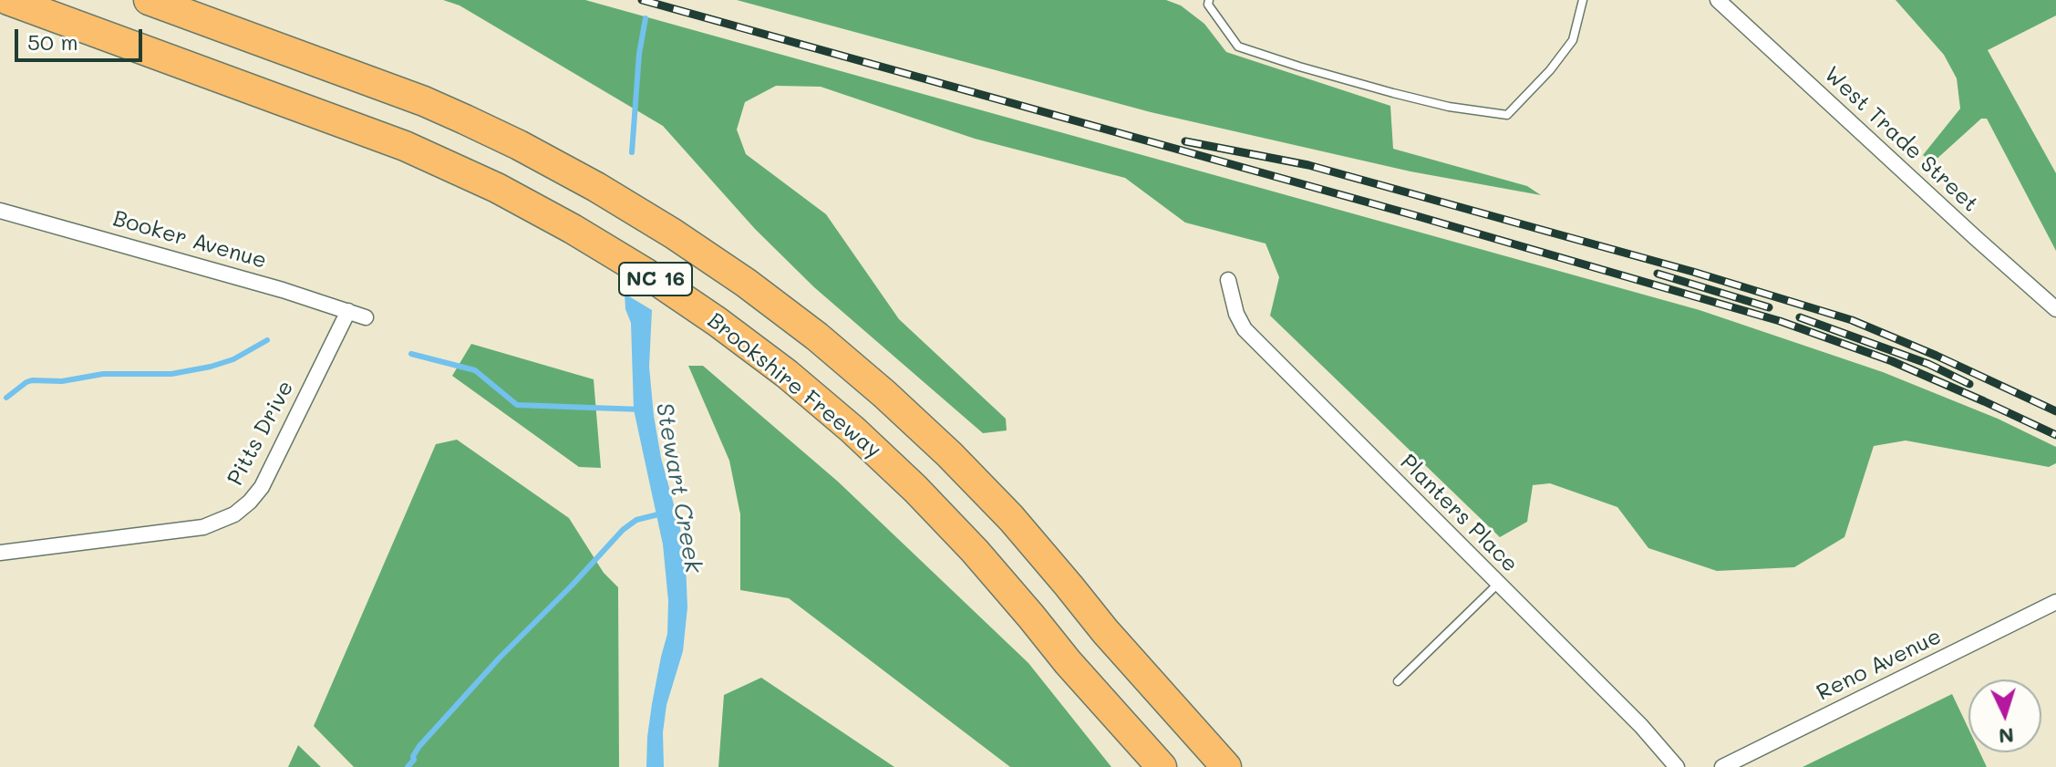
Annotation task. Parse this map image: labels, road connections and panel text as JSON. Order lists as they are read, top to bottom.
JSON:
{
  "streets": {
    "highway": ["NC 16", "Brookshire Freeway"],
    "street": [
      "West Trade Street",
      "Booker Avenue",
      "Pitts Drive",
      "Planters Place",
      "Reno Avenue"
    ]
  },
  "crossings": [
    ["Booker Avenue", "Pitts Drive"]
  ],
  "water": ["Stewart Creek"],
  "scale_bar": "50 m",
  "north": "bottom"
}
